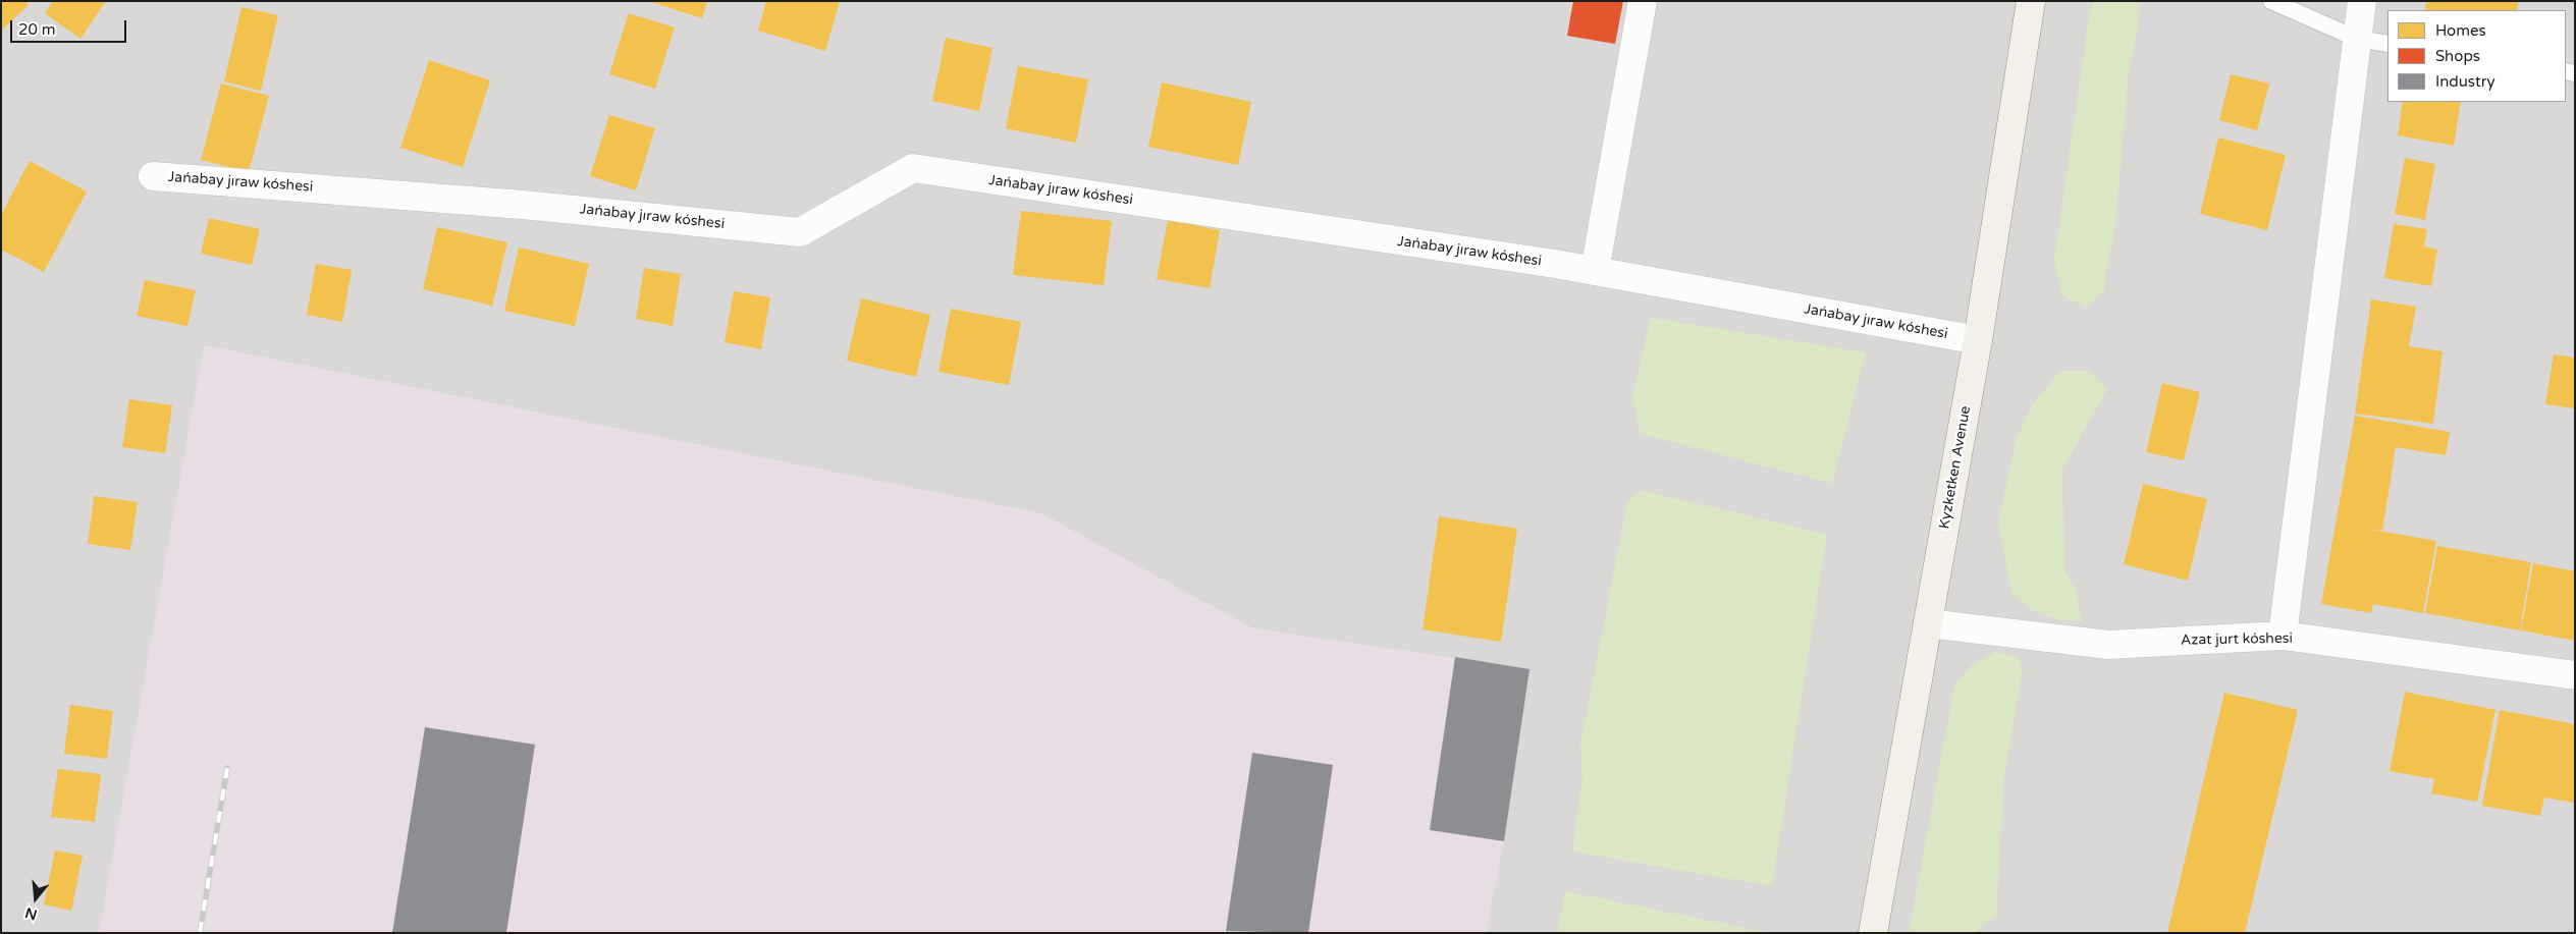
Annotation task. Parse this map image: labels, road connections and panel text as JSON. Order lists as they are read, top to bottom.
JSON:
{
  "streets": {
    "street": ["Jańabay jıraw kóshesi", "Kyzketken Avenue", "Azat jurt kóshesi"]
  },
  "crossings": [
    ["Jańabay jıraw kóshesi", "Kyzketken Avenue"],
    ["Kyzketken Avenue", "Azat jurt kóshesi"]
  ],
  "legend": ["Homes", "Shops", "Industry"],
  "scale_bar": "20 m",
  "north": "bottom"
}
